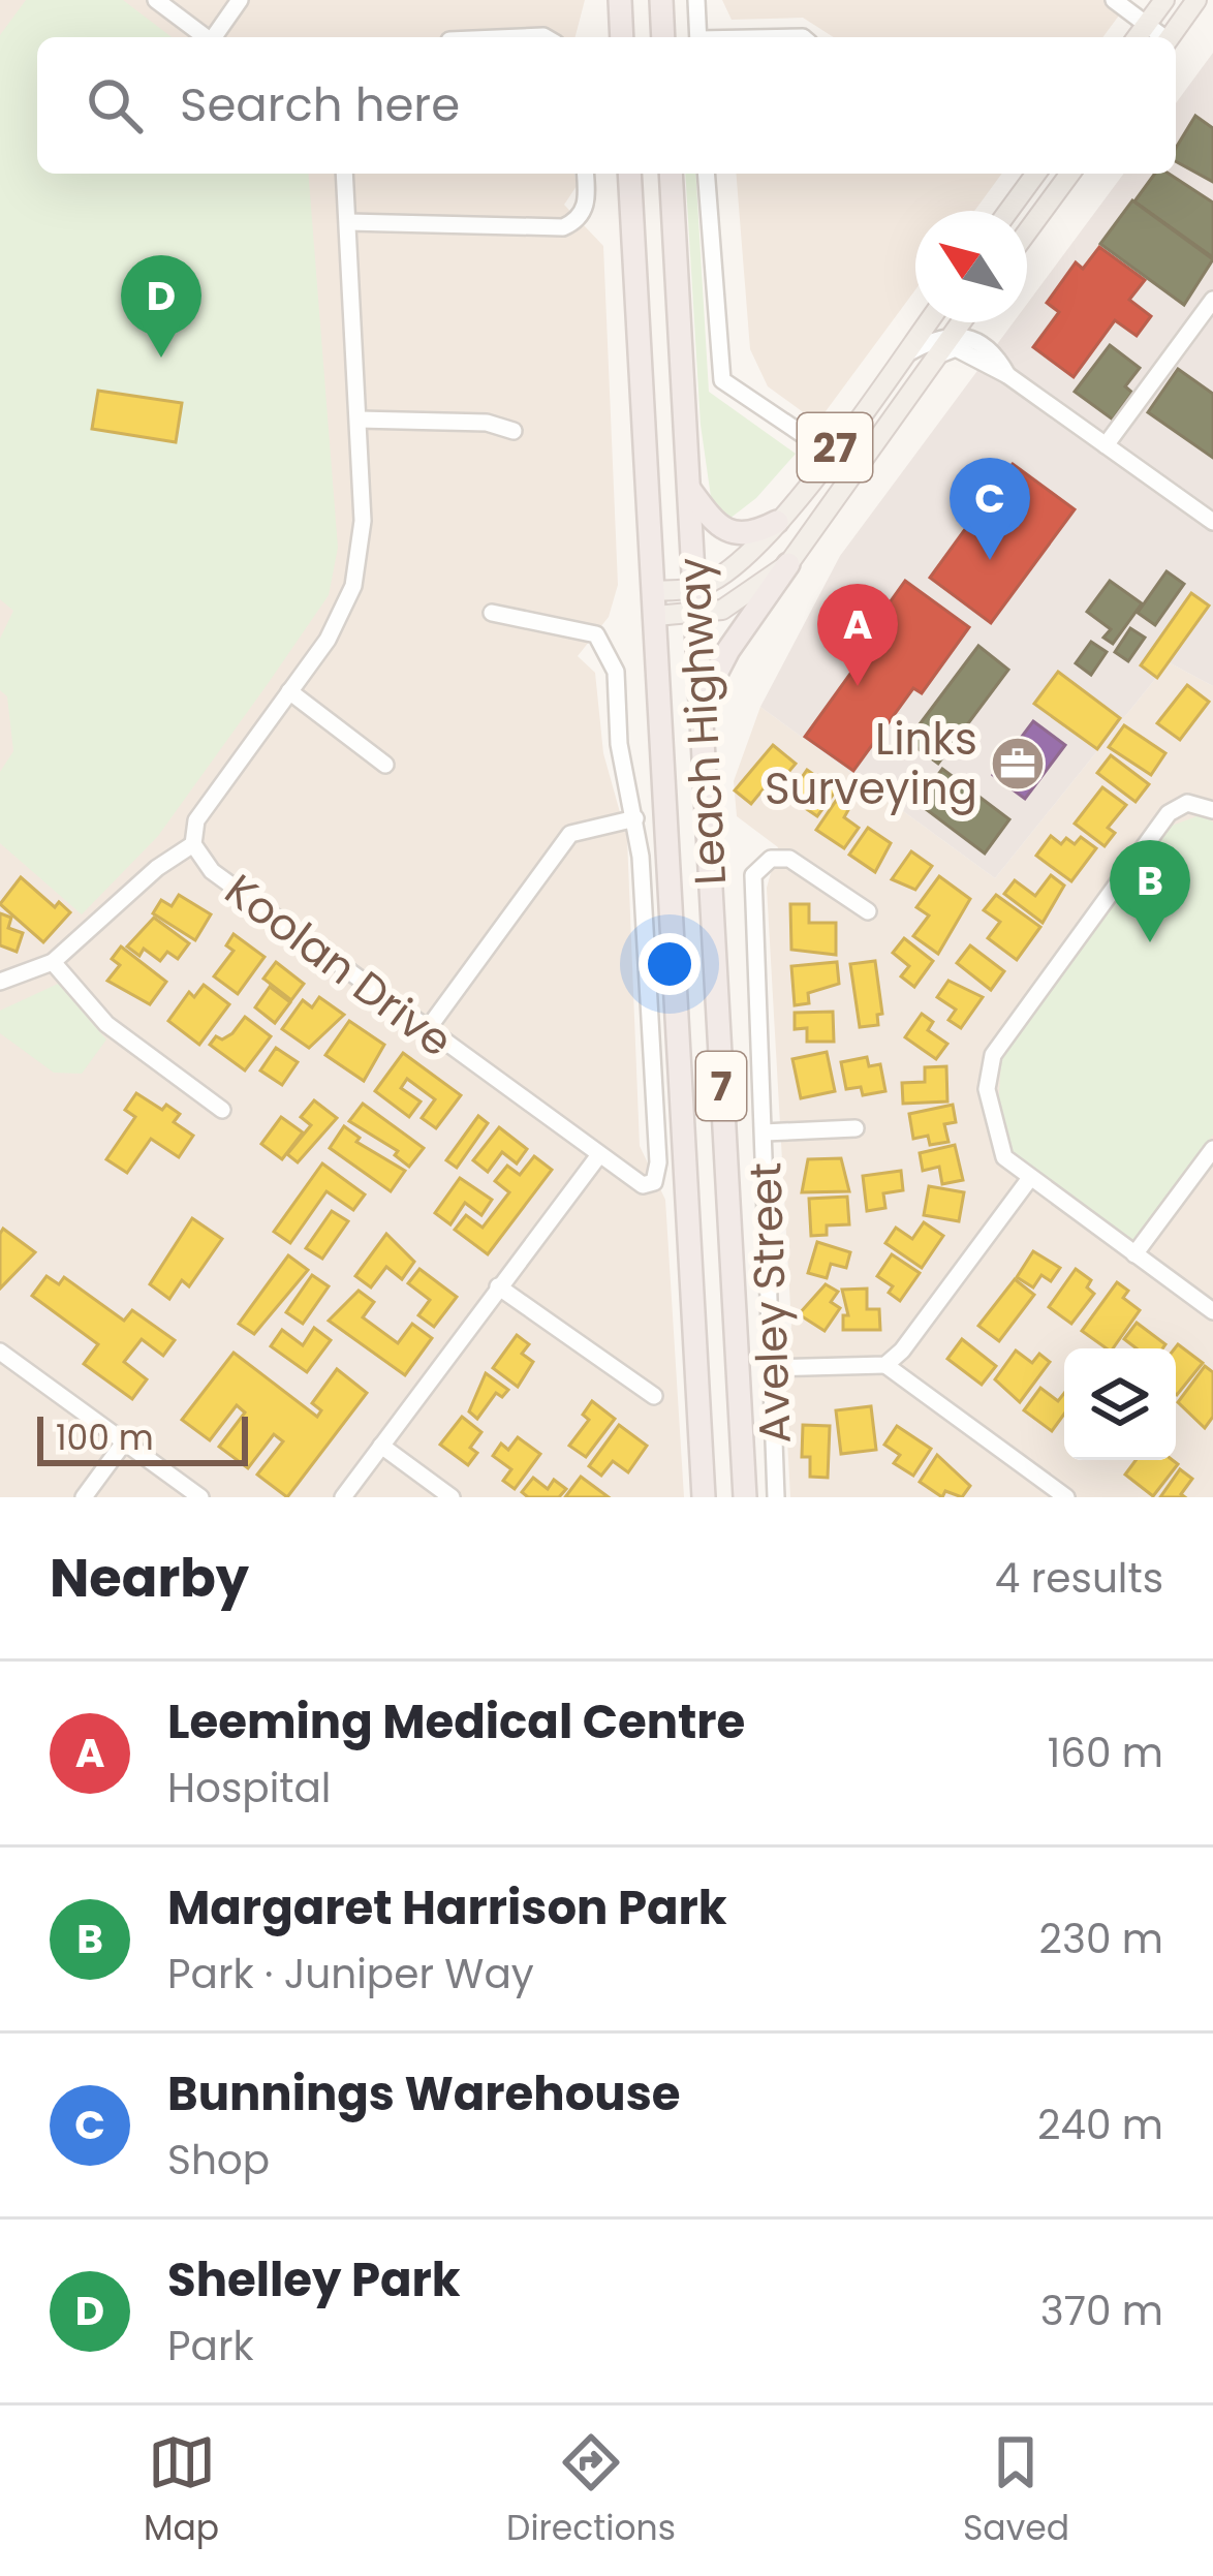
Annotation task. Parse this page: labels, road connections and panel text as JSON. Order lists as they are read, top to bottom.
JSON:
{
  "streets": {
    "highway": ["27", "Leach Highway", "7"],
    "street": ["Koolan Drive", "Aveley Street"]
  },
  "crossings": [
    ["27", "Leach Highway"]
  ],
  "places": {
    "office": ["Links Surveying"]
  },
  "scale_bar": "100 m",
  "north": "top left",
  "page": {
    "search": "Search here",
    "pins": [
      "D",
      "C",
      "A",
      "B"
    ],
    "scale": "100 m",
    "heading": ["Nearby", "4 results"],
    "list": [
      {
        "mark": "A",
        "name": "Leeming Medical Centre",
        "note": "Hospital",
        "value": "160 m"
      },
      {
        "mark": "B",
        "name": "Margaret Harrison Park",
        "note": "Park · Juniper Way",
        "value": "230 m"
      },
      {
        "mark": "C",
        "name": "Bunnings Warehouse",
        "note": "Shop",
        "value": "240 m"
      },
      {
        "mark": "D",
        "name": "Shelley Park",
        "note": "Park",
        "value": "370 m"
      }
    ],
    "nav": ["Map", "Directions", "Saved"]
  }
}
